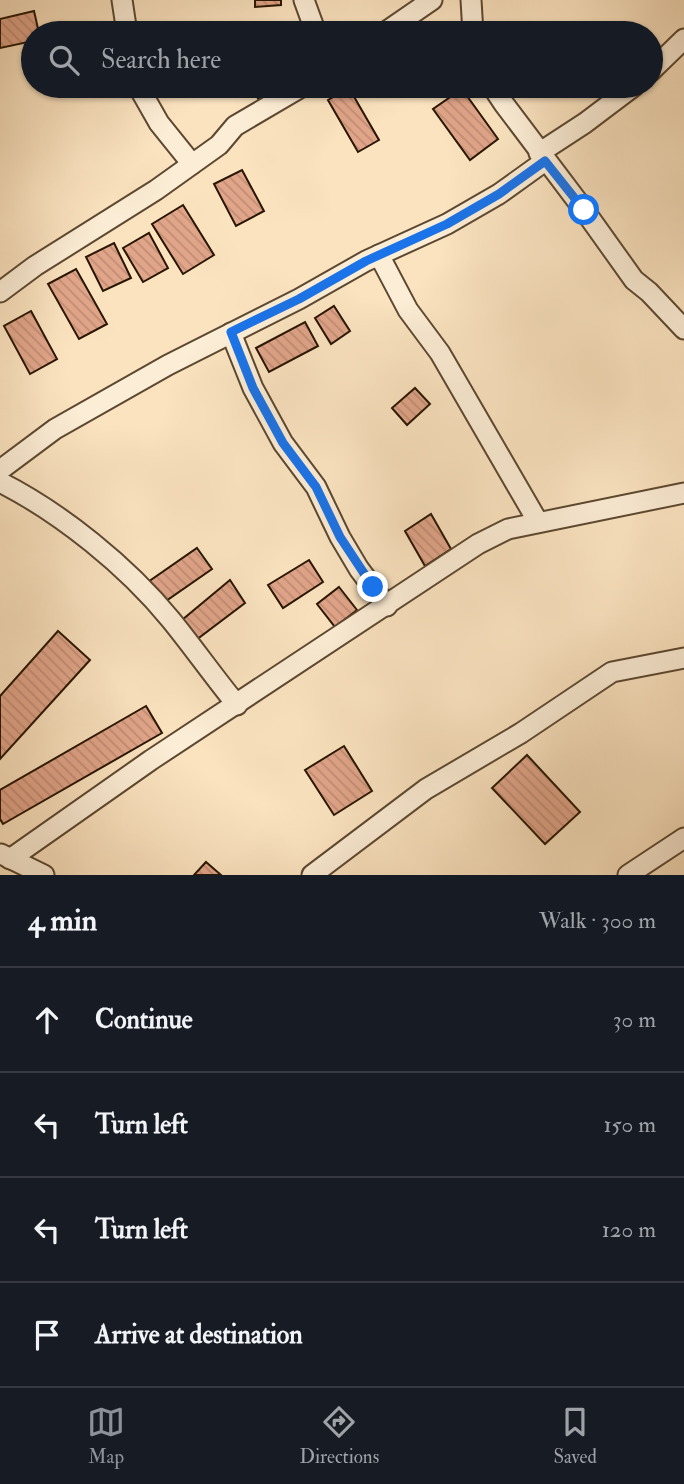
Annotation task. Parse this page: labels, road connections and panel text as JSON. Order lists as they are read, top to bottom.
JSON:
{
  "page": {
    "search": "Search here",
    "heading": ["4 min", "Walk · 300 m"],
    "list": [
      ["Continue", "30 m"],
      ["Turn left", "150 m"],
      ["Turn left", "120 m"],
      "Arrive at destination"
    ],
    "nav": ["Map", "Directions", "Saved"]
  }
}
